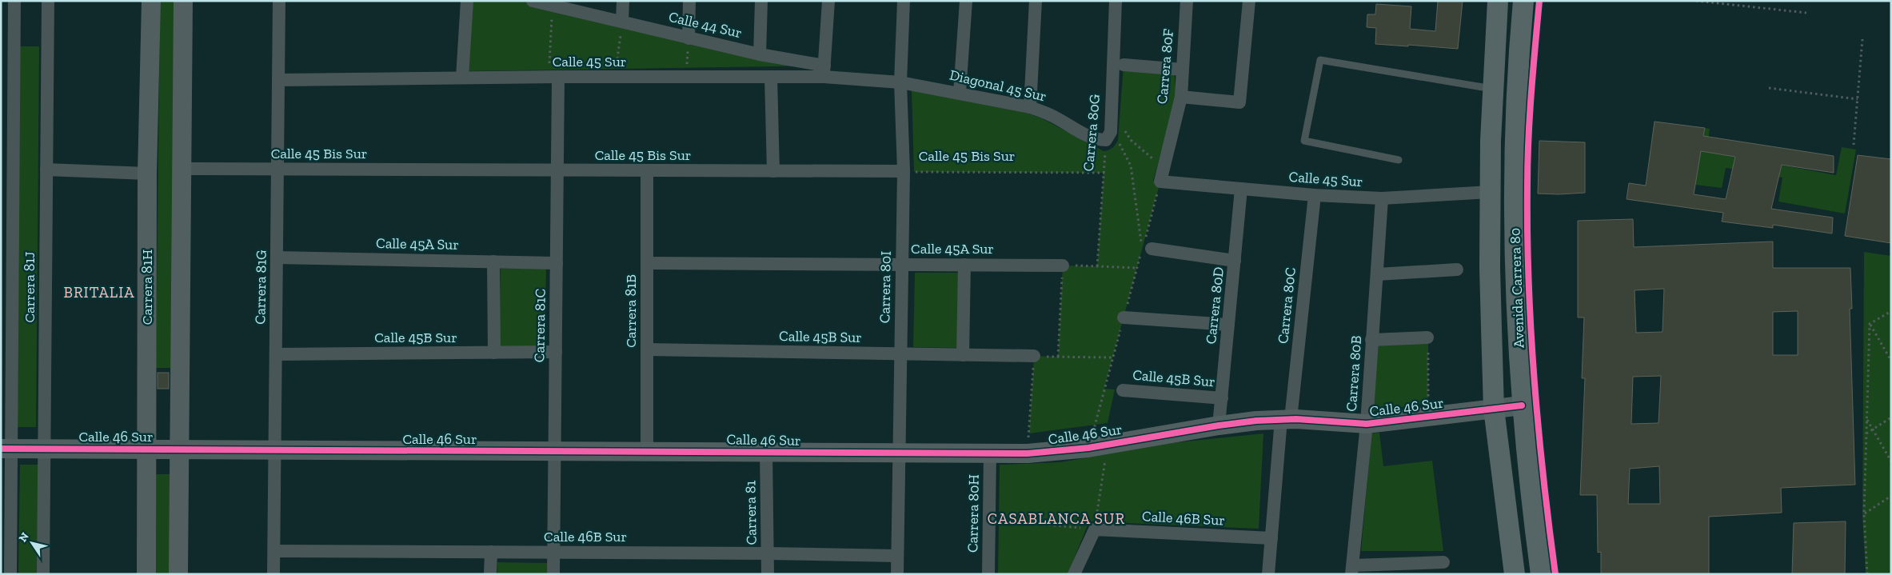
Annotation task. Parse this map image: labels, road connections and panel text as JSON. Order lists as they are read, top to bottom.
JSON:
{
  "streets": {
    "main road": ["Avenida Carrera 80"],
    "street": [
      "Calle 44 Sur",
      "Calle 45 Sur",
      "Carrera 80F",
      "Diagonal 45 Sur",
      "Carrera 80G",
      "Calle 45 Bis Sur",
      "Calle 45A Sur",
      "Carrera 81J",
      "Carrera 81H",
      "Carrera 81G",
      "Carrera 80I",
      "Carrera 80D",
      "Carrera 80C",
      "Carrera 81B",
      "Carrera 81C",
      "Calle 45B Sur",
      "Carrera 80B",
      "Calle 46 Sur",
      "Carrera 81",
      "Carrera 80H",
      "Calle 46B Sur"
    ]
  },
  "crossings": [
    ["Calle 44 Sur", "Calle 45 Sur"],
    ["Calle 45 Sur", "Carrera 80F"],
    ["Calle 45 Sur", "Diagonal 45 Sur"],
    ["Calle 45 Sur", "Carrera 81G"],
    ["Calle 45 Sur", "Carrera 80I"],
    ["Calle 45 Sur", "Avenida Carrera 80"],
    ["Calle 45 Sur", "Carrera 80D"],
    ["Calle 45 Sur", "Carrera 80C"],
    ["Calle 45 Sur", "Carrera 81C"],
    ["Calle 45 Sur", "Carrera 80B"],
    ["Diagonal 45 Sur", "Carrera 80G"],
    ["Diagonal 45 Sur", "Carrera 80I"],
    ["Carrera 80G", "Calle 45 Bis Sur"],
    ["Calle 45 Bis Sur", "Carrera 81G"],
    ["Calle 45 Bis Sur", "Carrera 80I"],
    ["Calle 45 Bis Sur", "Carrera 81B"],
    ["Calle 45 Bis Sur", "Carrera 81C"],
    ["Calle 45A Sur", "Carrera 81G"],
    ["Calle 45A Sur", "Carrera 80I"],
    ["Calle 45A Sur", "Carrera 81B"],
    ["Calle 45A Sur", "Carrera 81C"],
    ["Carrera 81J", "Calle 46 Sur"],
    ["Carrera 81H", "Calle 46 Sur"],
    ["Carrera 81G", "Calle 45B Sur"],
    ["Carrera 81G", "Calle 46 Sur"],
    ["Carrera 81G", "Calle 46B Sur"],
    ["Carrera 80I", "Calle 45B Sur"],
    ["Carrera 80I", "Calle 46 Sur"],
    ["Carrera 80I", "Calle 46B Sur"],
    ["Avenida Carrera 80", "Calle 46 Sur"],
    ["Carrera 80D", "Calle 45B Sur"],
    ["Carrera 80D", "Calle 46 Sur"],
    ["Carrera 80C", "Calle 46 Sur"],
    ["Carrera 80C", "Calle 46B Sur"],
    ["Carrera 81B", "Calle 45B Sur"],
    ["Carrera 81B", "Calle 46 Sur"],
    ["Carrera 81C", "Calle 45B Sur"],
    ["Carrera 81C", "Calle 46 Sur"],
    ["Carrera 81C", "Calle 46B Sur"],
    ["Carrera 80B", "Calle 46 Sur"],
    ["Calle 46 Sur", "Carrera 81"],
    ["Calle 46 Sur", "Carrera 80H"],
    ["Carrera 81", "Calle 46B Sur"]
  ],
  "districts": ["BRITALIA", "CASABLANCA SUR"],
  "north": "top left"
}
